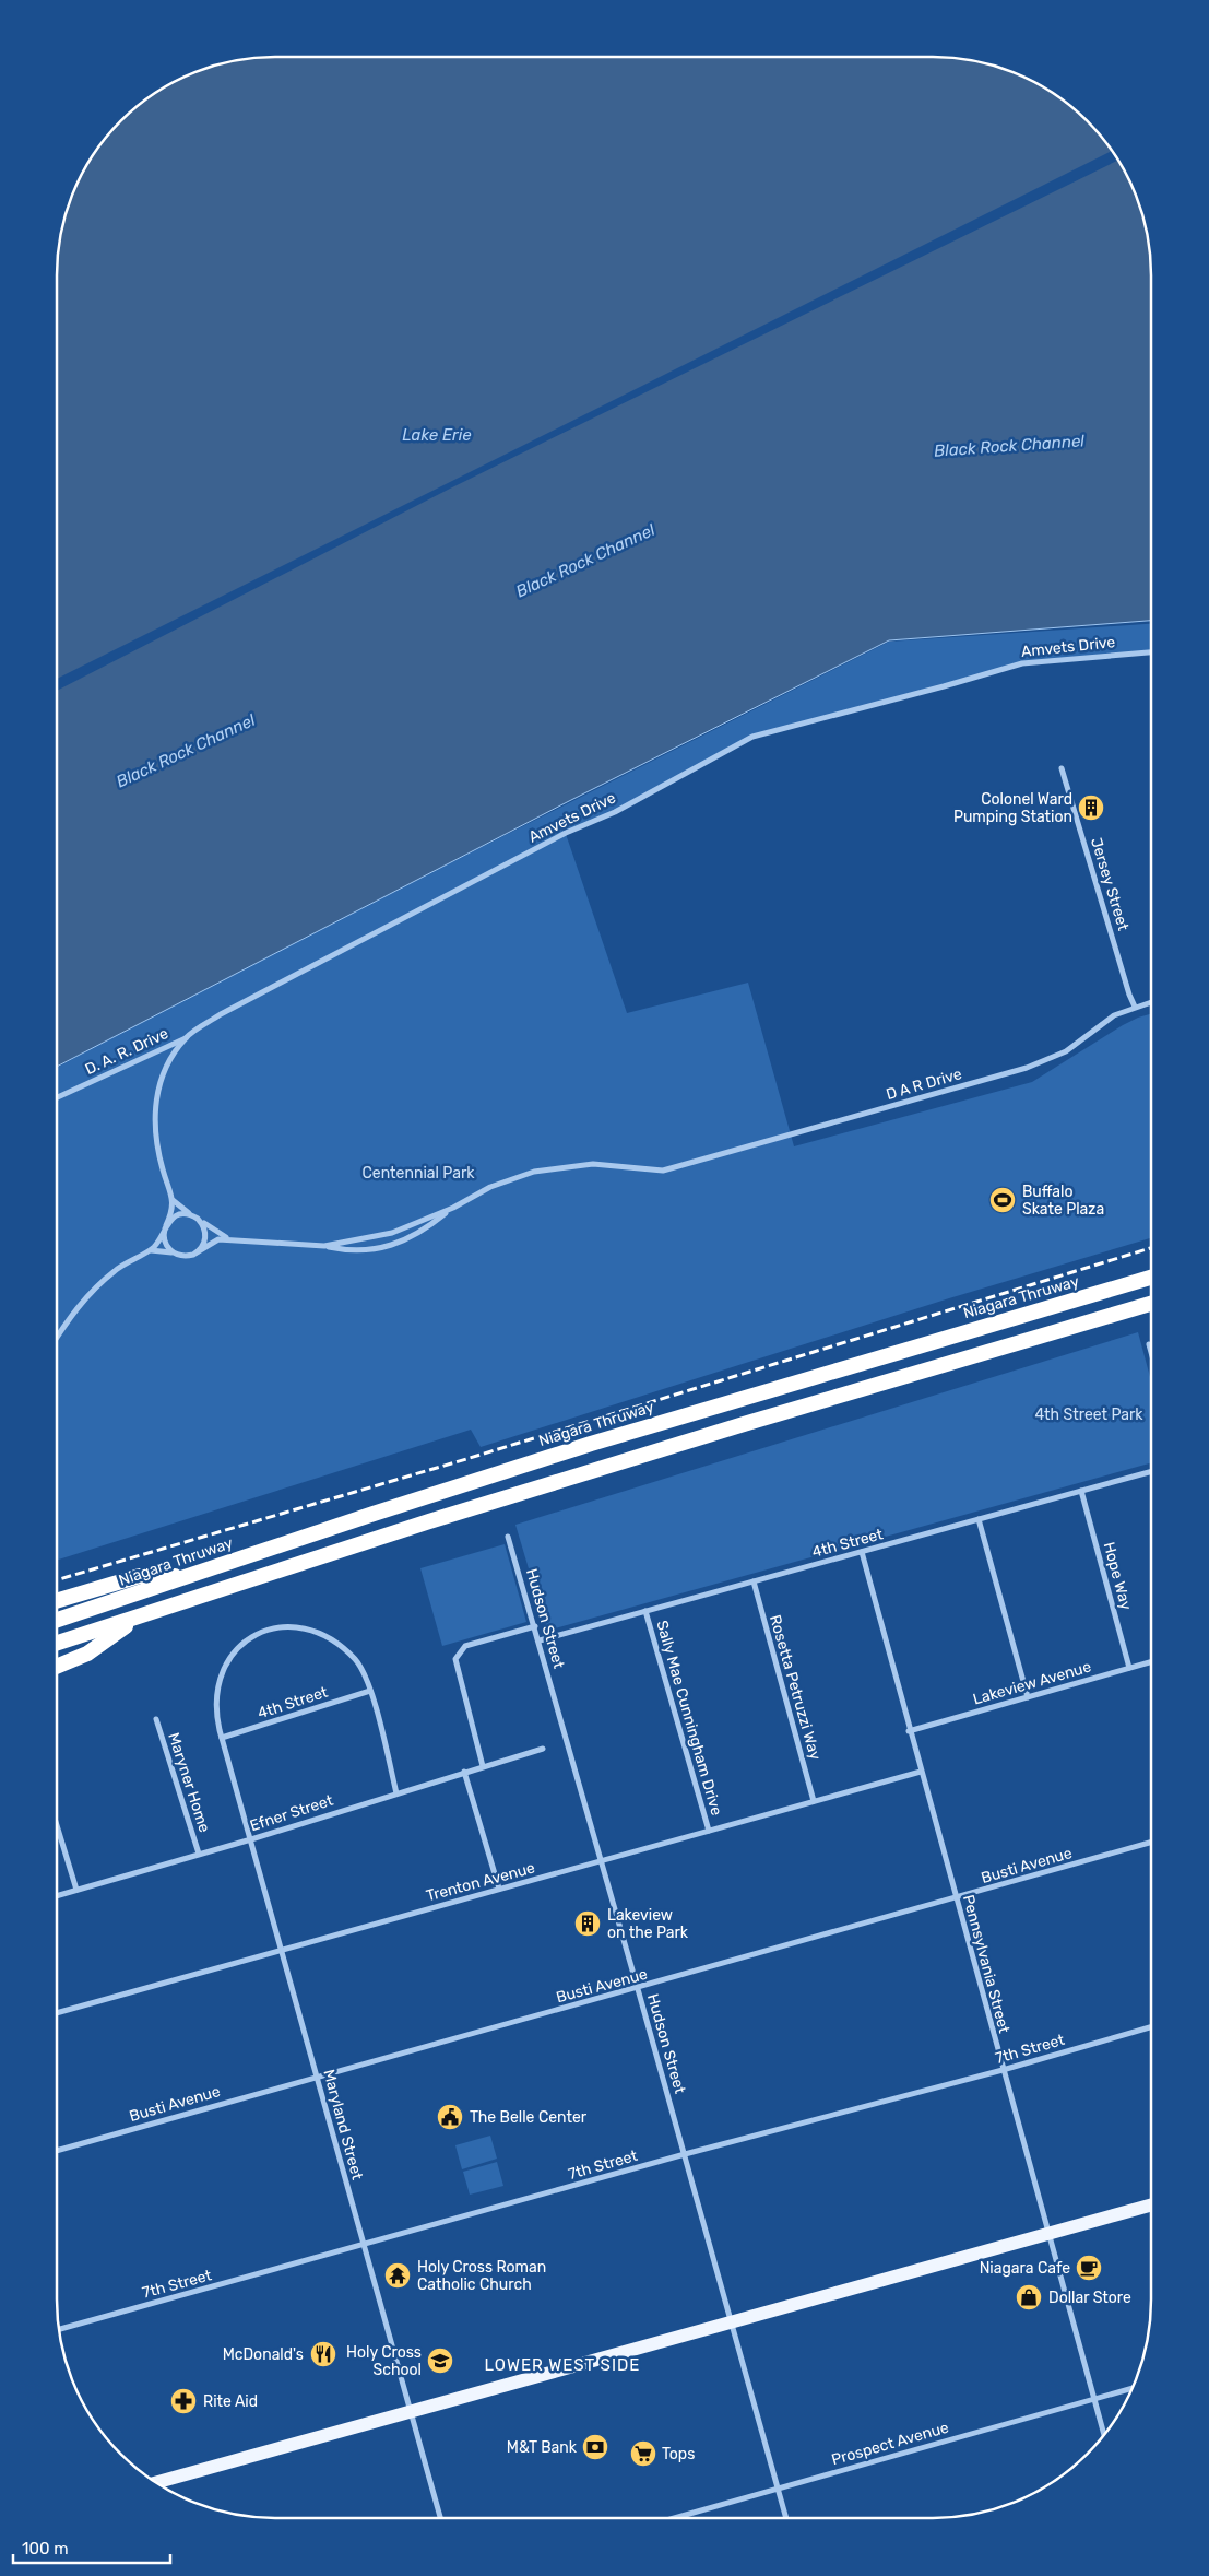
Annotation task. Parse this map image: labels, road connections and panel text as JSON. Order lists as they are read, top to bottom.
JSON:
{
  "streets": {
    "highway": ["Niagara Thruway"],
    "street": [
      "Amvets Drive",
      "Jersey Street",
      "D. A. R. Drive",
      "D A R Drive",
      "4th Street",
      "Hope Way",
      "Hudson Street",
      "Lakeview Avenue",
      "Rosetta Petruzzi Way",
      "Sally Mae Cunningham Drive",
      "Maryner Home",
      "Efner Street",
      "Busti Avenue",
      "Trenton Avenue",
      "Pennsylvania Street",
      "7th Street",
      "Maryland Street",
      "Prospect Avenue"
    ]
  },
  "crossings": [
    ["Amvets Drive", "D. A. R. Drive"],
    ["Jersey Street", "D A R Drive"],
    ["4th Street", "Hope Way"],
    ["4th Street", "Hudson Street"],
    ["4th Street", "Rosetta Petruzzi Way"],
    ["4th Street", "Sally Mae Cunningham Drive"],
    ["4th Street", "Pennsylvania Street"],
    ["4th Street", "Maryland Street"],
    ["Hope Way", "Lakeview Avenue"],
    ["Hudson Street", "Busti Avenue"],
    ["Hudson Street", "Trenton Avenue"],
    ["Hudson Street", "7th Street"],
    ["Hudson Street", "Prospect Avenue"],
    ["Lakeview Avenue", "Pennsylvania Street"],
    ["Rosetta Petruzzi Way", "Trenton Avenue"],
    ["Sally Mae Cunningham Drive", "Trenton Avenue"],
    ["Maryner Home", "Efner Street"],
    ["Efner Street", "Maryland Street"],
    ["Busti Avenue", "Pennsylvania Street"],
    ["Busti Avenue", "Maryland Street"],
    ["Trenton Avenue", "Pennsylvania Street"],
    ["Trenton Avenue", "Maryland Street"],
    ["Pennsylvania Street", "7th Street"],
    ["Pennsylvania Street", "Prospect Avenue"],
    ["7th Street", "Maryland Street"]
  ],
  "districts": ["LOWER WEST SIDE"],
  "water": ["Lake Erie", "Black Rock Channel"],
  "parks": ["Centennial Park", "4th Street Park"],
  "places": {
    "building": ["Colonel Ward Pumping Station", "Lakeview on the Park"],
    "sports": ["Buffalo Skate Plaza"],
    "public building": ["The Belle Center"],
    "cafe": ["Niagara Cafe"],
    "temple": ["Holy Cross Roman Catholic Church"],
    "shop": ["Dollar Store"],
    "restaurant": ["McDonald's"],
    "school or university": ["Holy Cross School"],
    "pharmacy": ["Rite Aid"],
    "bank": ["M&T Bank"],
    "supermarket": ["Tops"]
  },
  "scale_bar": "100 m"
}
